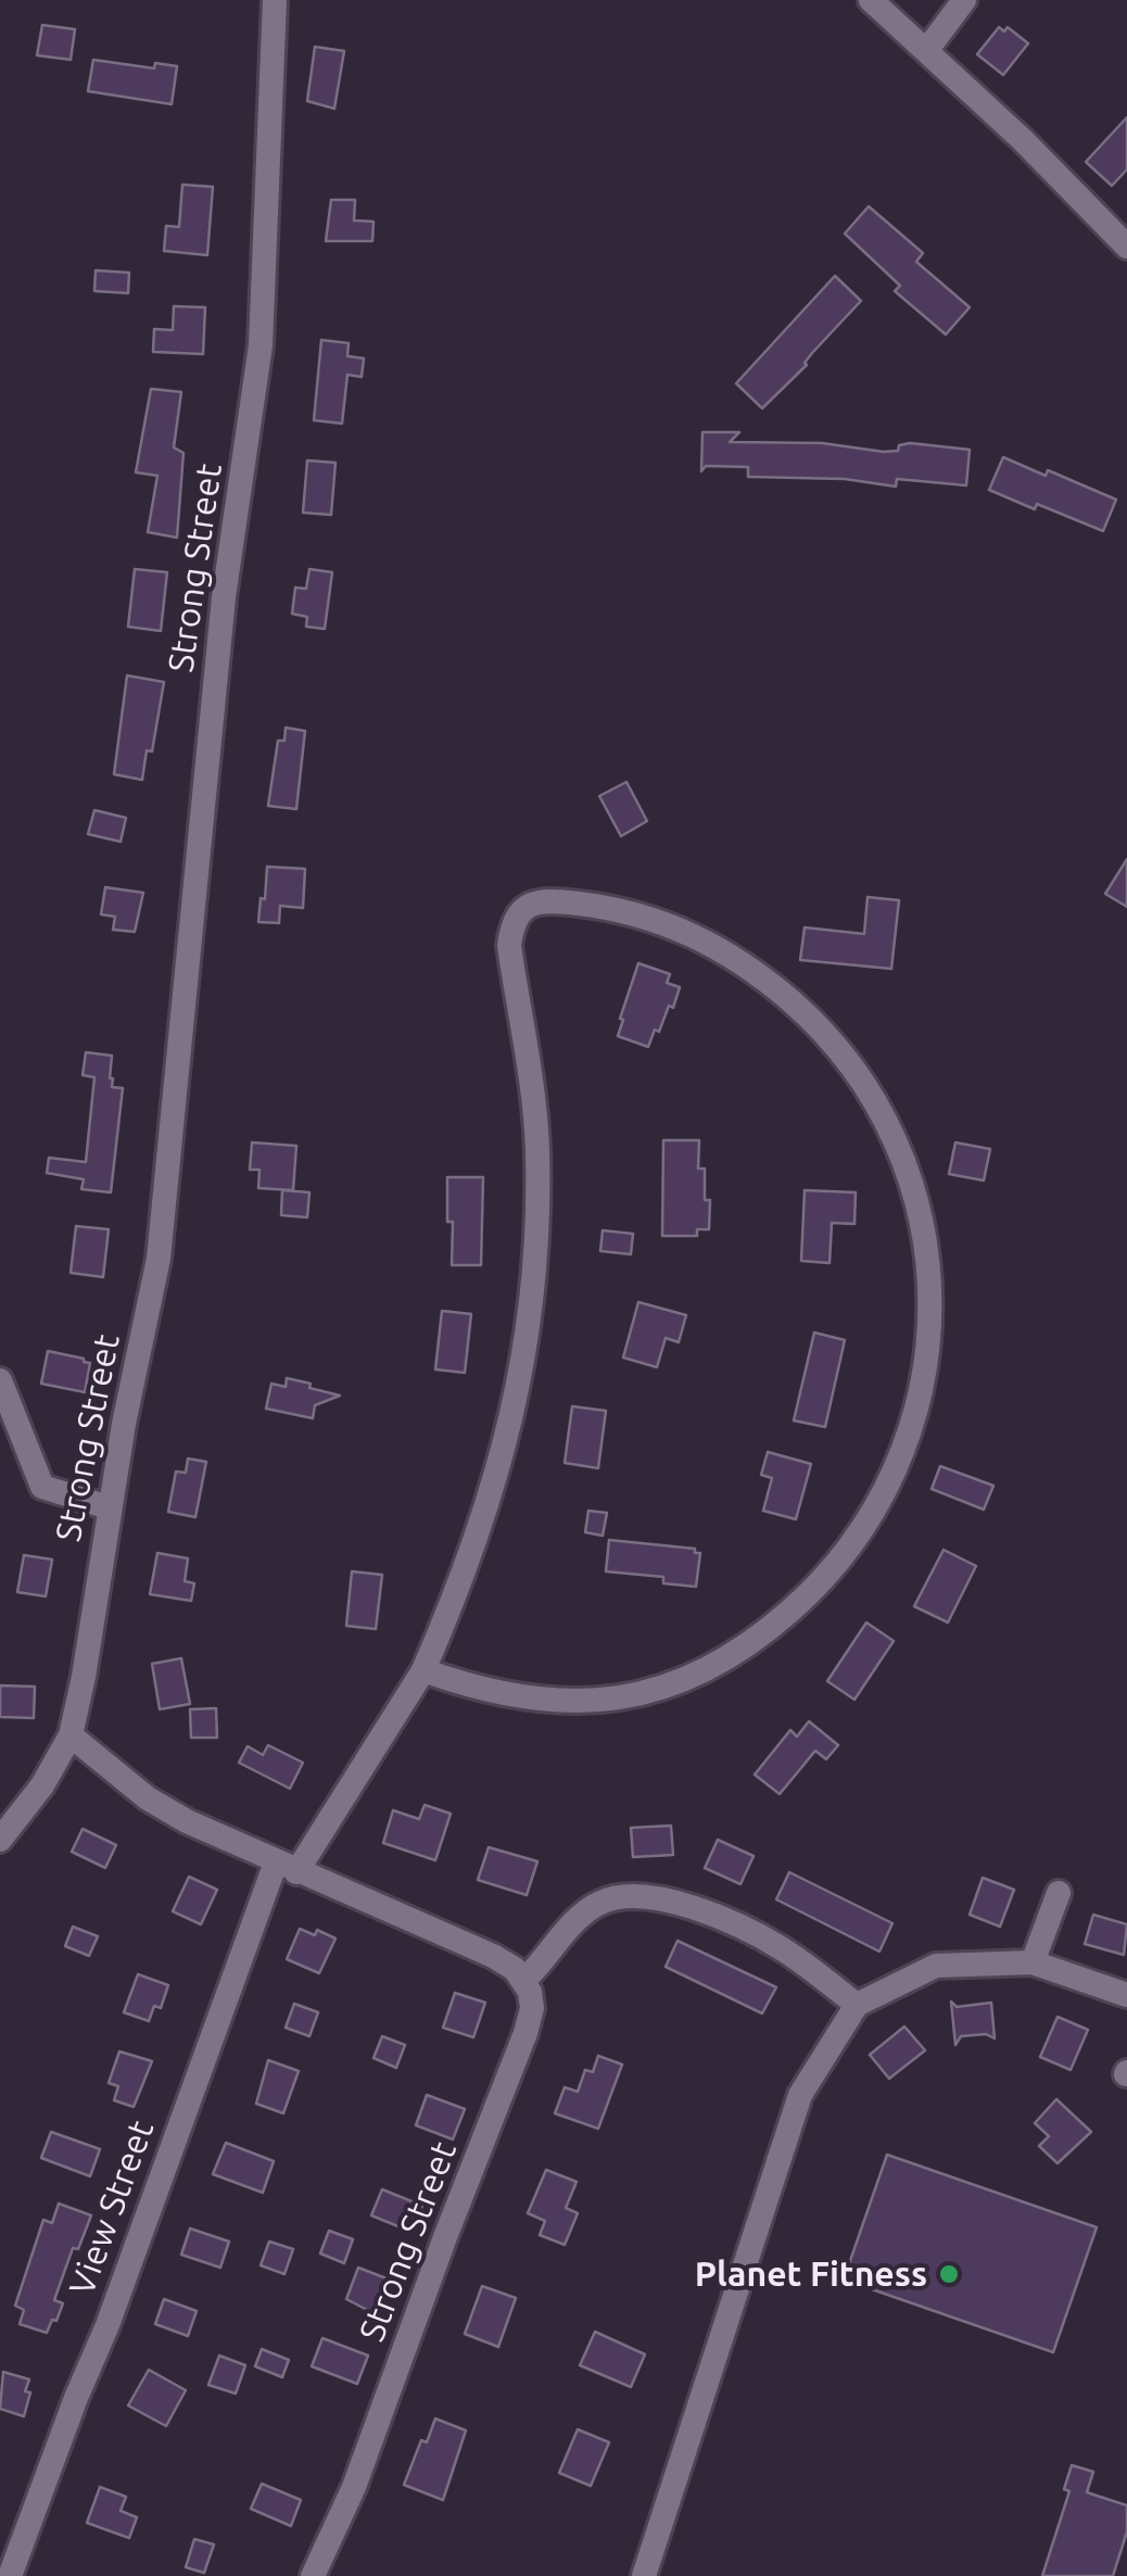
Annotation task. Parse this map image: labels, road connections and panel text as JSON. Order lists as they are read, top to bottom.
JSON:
{
  "streets": {
    "street": ["Strong Street", "View Street"]
  },
  "places": ["Planet Fitness"]
}
